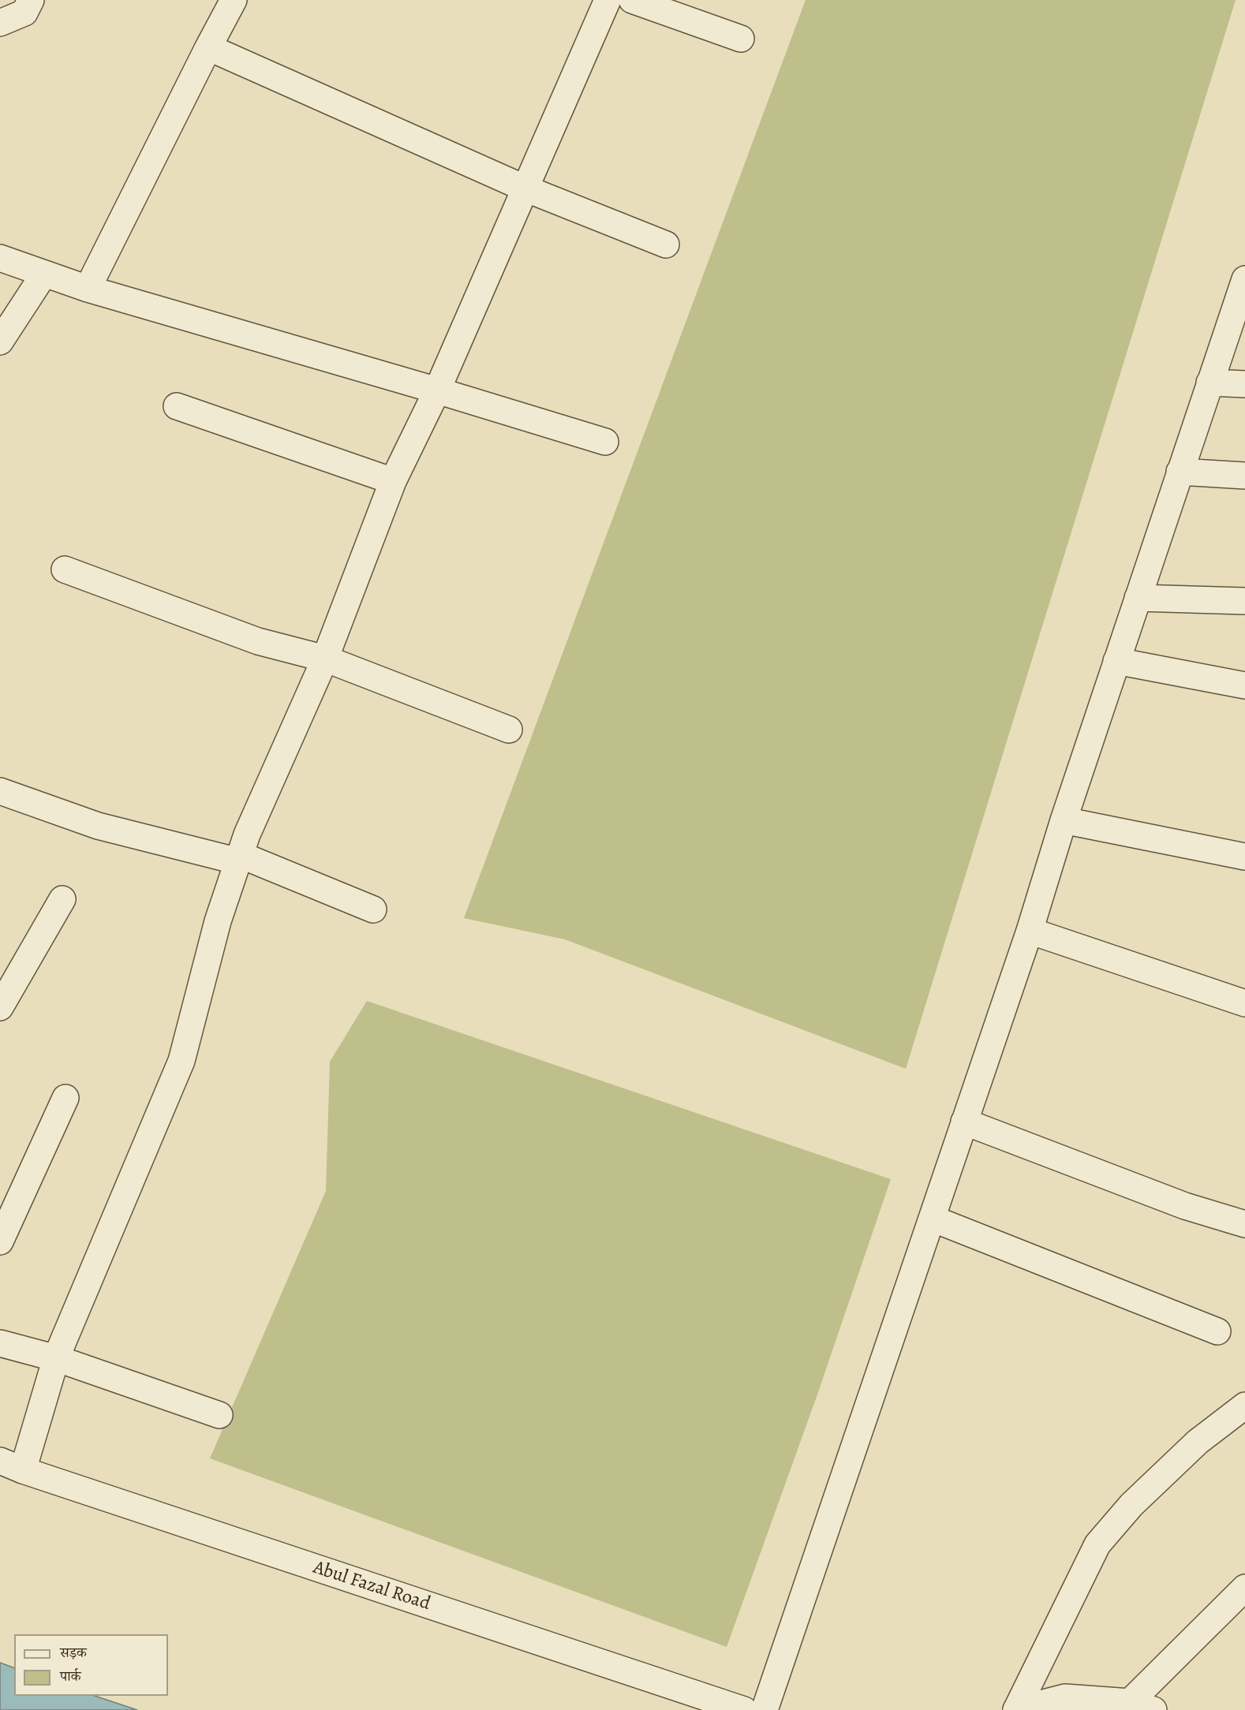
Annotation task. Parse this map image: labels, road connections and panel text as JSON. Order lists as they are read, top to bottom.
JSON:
{
  "streets": {
    "street": ["Abul Fazal Road"]
  },
  "legend": ["सड़क", "पार्क"]
}
